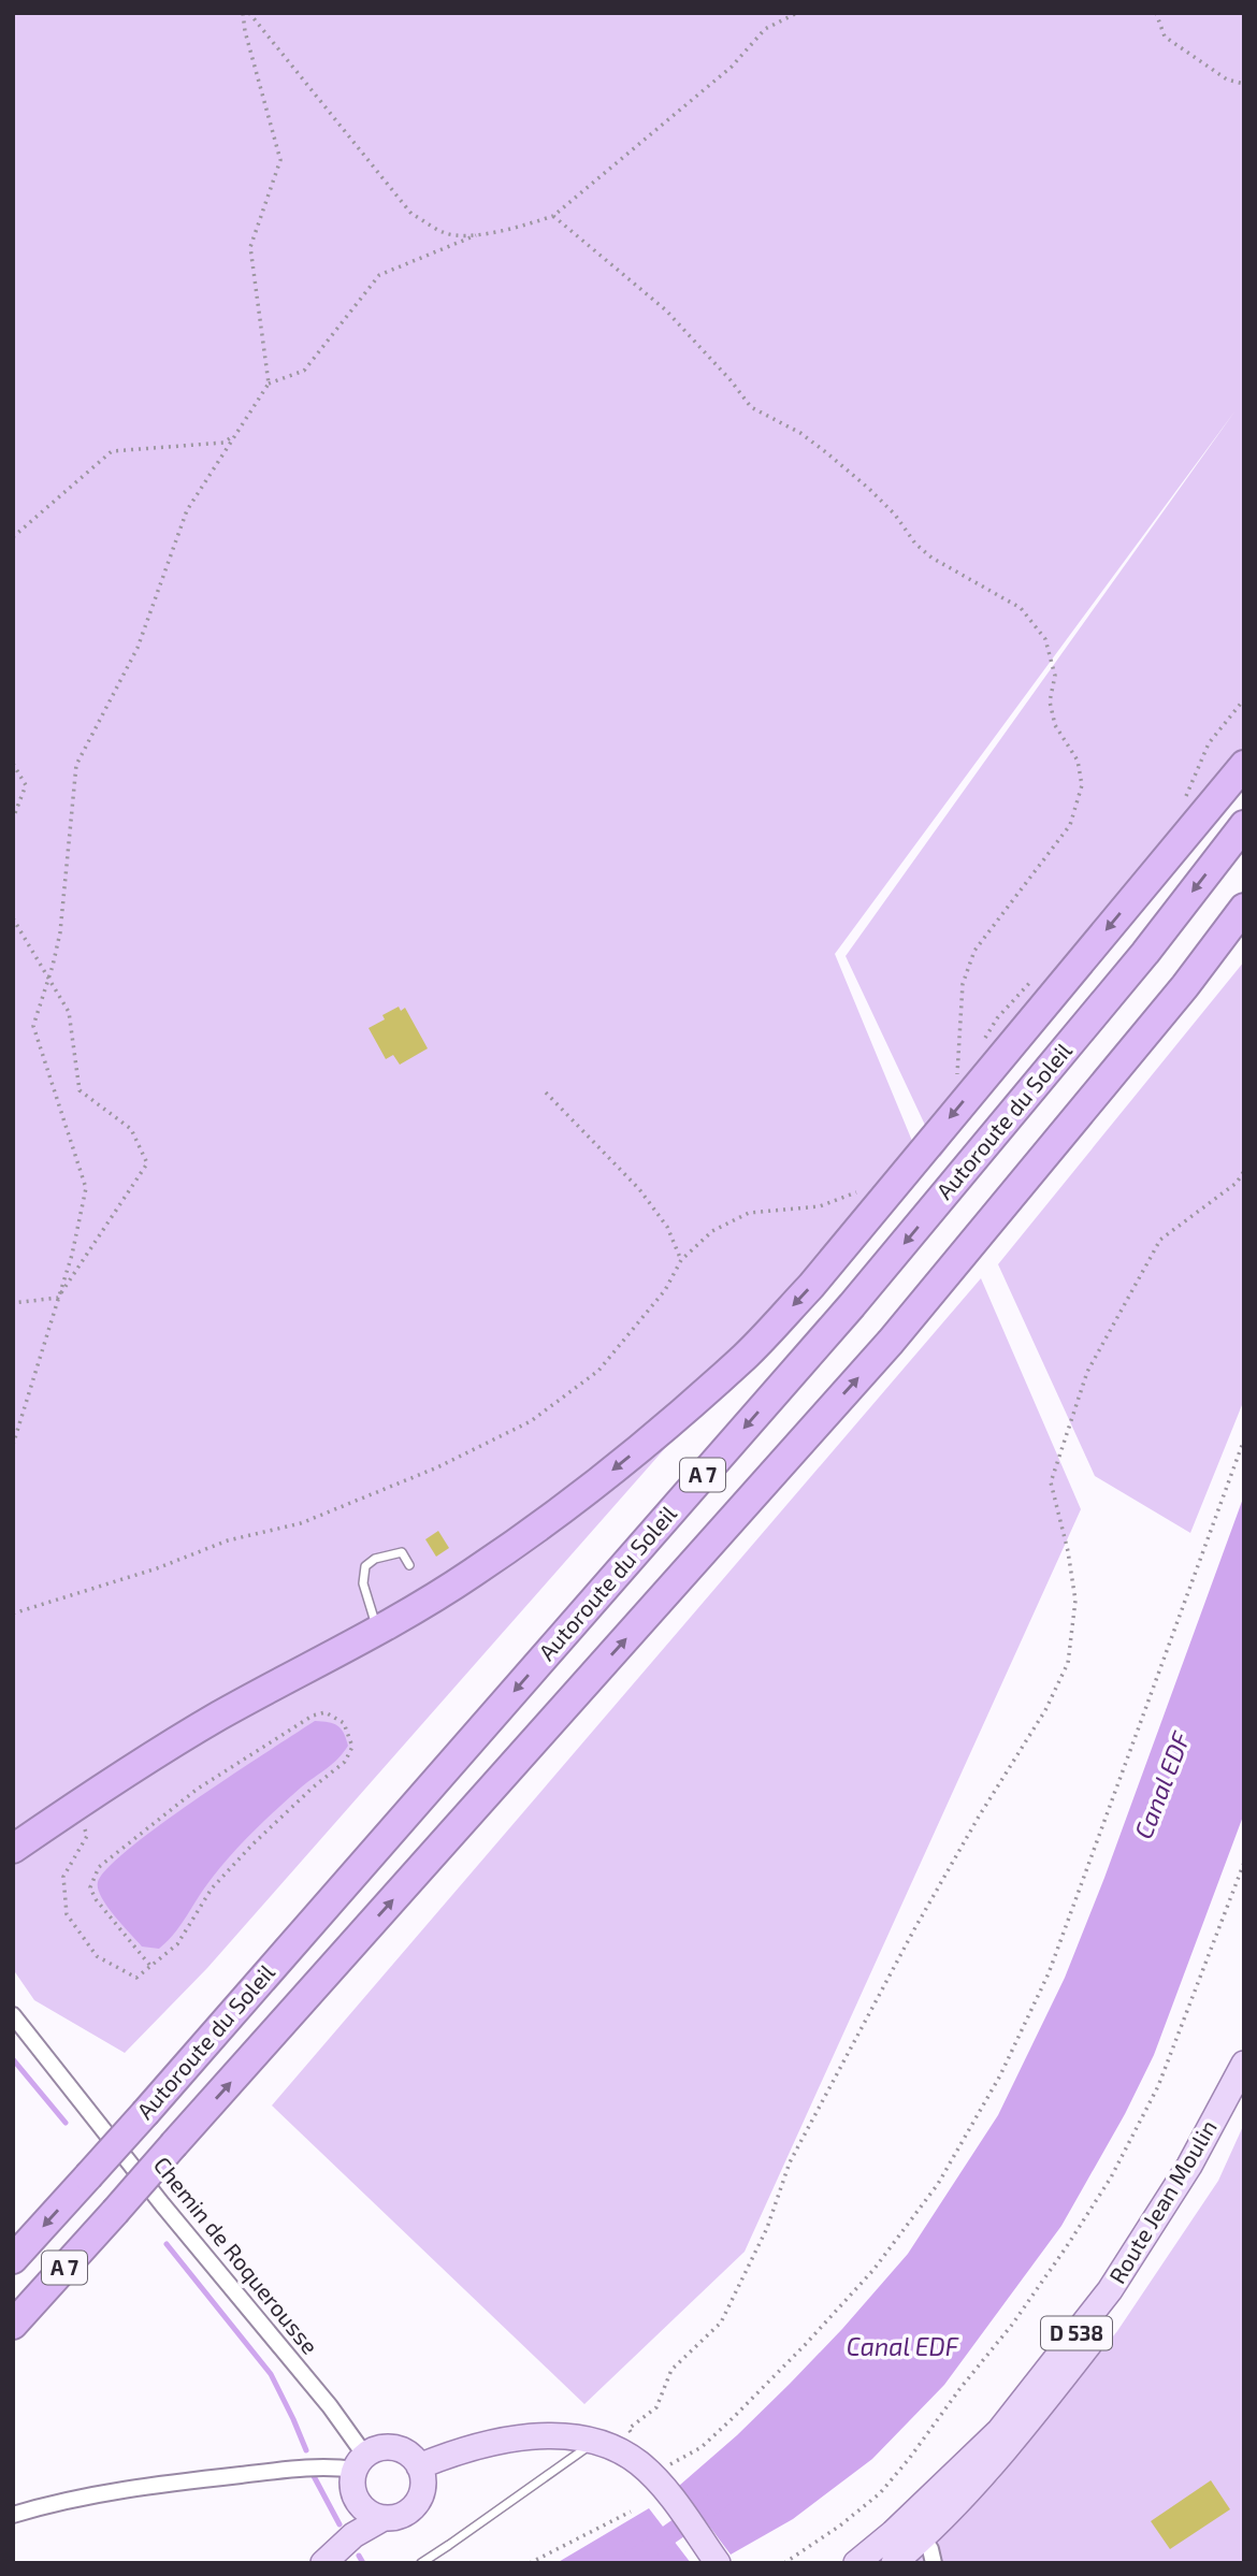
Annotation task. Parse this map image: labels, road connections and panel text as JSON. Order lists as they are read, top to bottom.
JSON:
{
  "streets": {
    "highway": ["Autoroute du Soleil", "A 7"],
    "main road": ["Route Jean Moulin", "D 538"],
    "street": ["Chemin de Roquerousse"]
  },
  "water": ["Canal EDF"]
}
